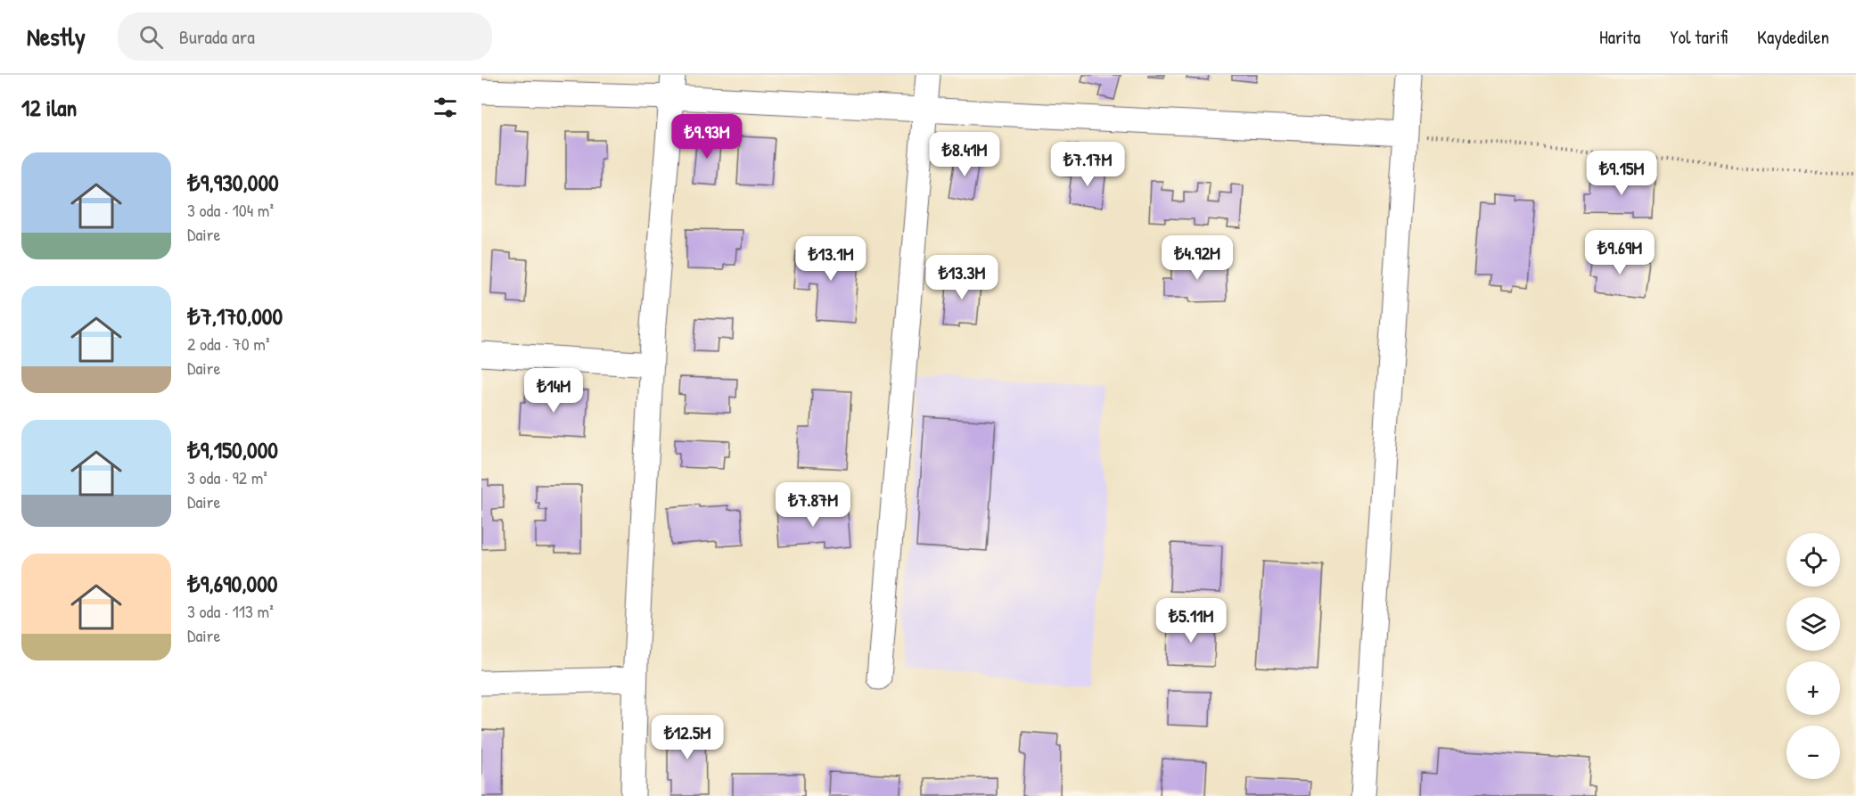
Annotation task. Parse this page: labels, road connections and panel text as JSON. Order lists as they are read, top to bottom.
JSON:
{
  "page": {
    "header": "Nestly",
    "search": "Burada ara",
    "nav": ["Harita", "Yol tarifi", "Kaydedilen"],
    "heading": "12 ilan",
    "price": [
      "₺9.93M",
      "₺8.41M",
      "₺7.17M",
      "₺9.15M",
      "₺9.69M",
      "₺4.92M",
      "₺13.1M",
      "₺13.3M",
      "₺14M",
      "₺7.87M",
      "₺5.11M",
      "₺12.5M"
    ],
    "list": [
      {
        "name": "₺9,930,000",
        "note": "3 oda · 104 m² · Daire"
      },
      {
        "name": "₺7,170,000",
        "note": "2 oda · 70 m² · Daire"
      },
      {
        "name": "₺9,150,000",
        "note": "3 oda · 92 m² · Daire"
      },
      {
        "name": "₺9,690,000",
        "note": "3 oda · 113 m² · Daire"
      }
    ],
    "map_buttons": ["+", "−"]
  }
}
